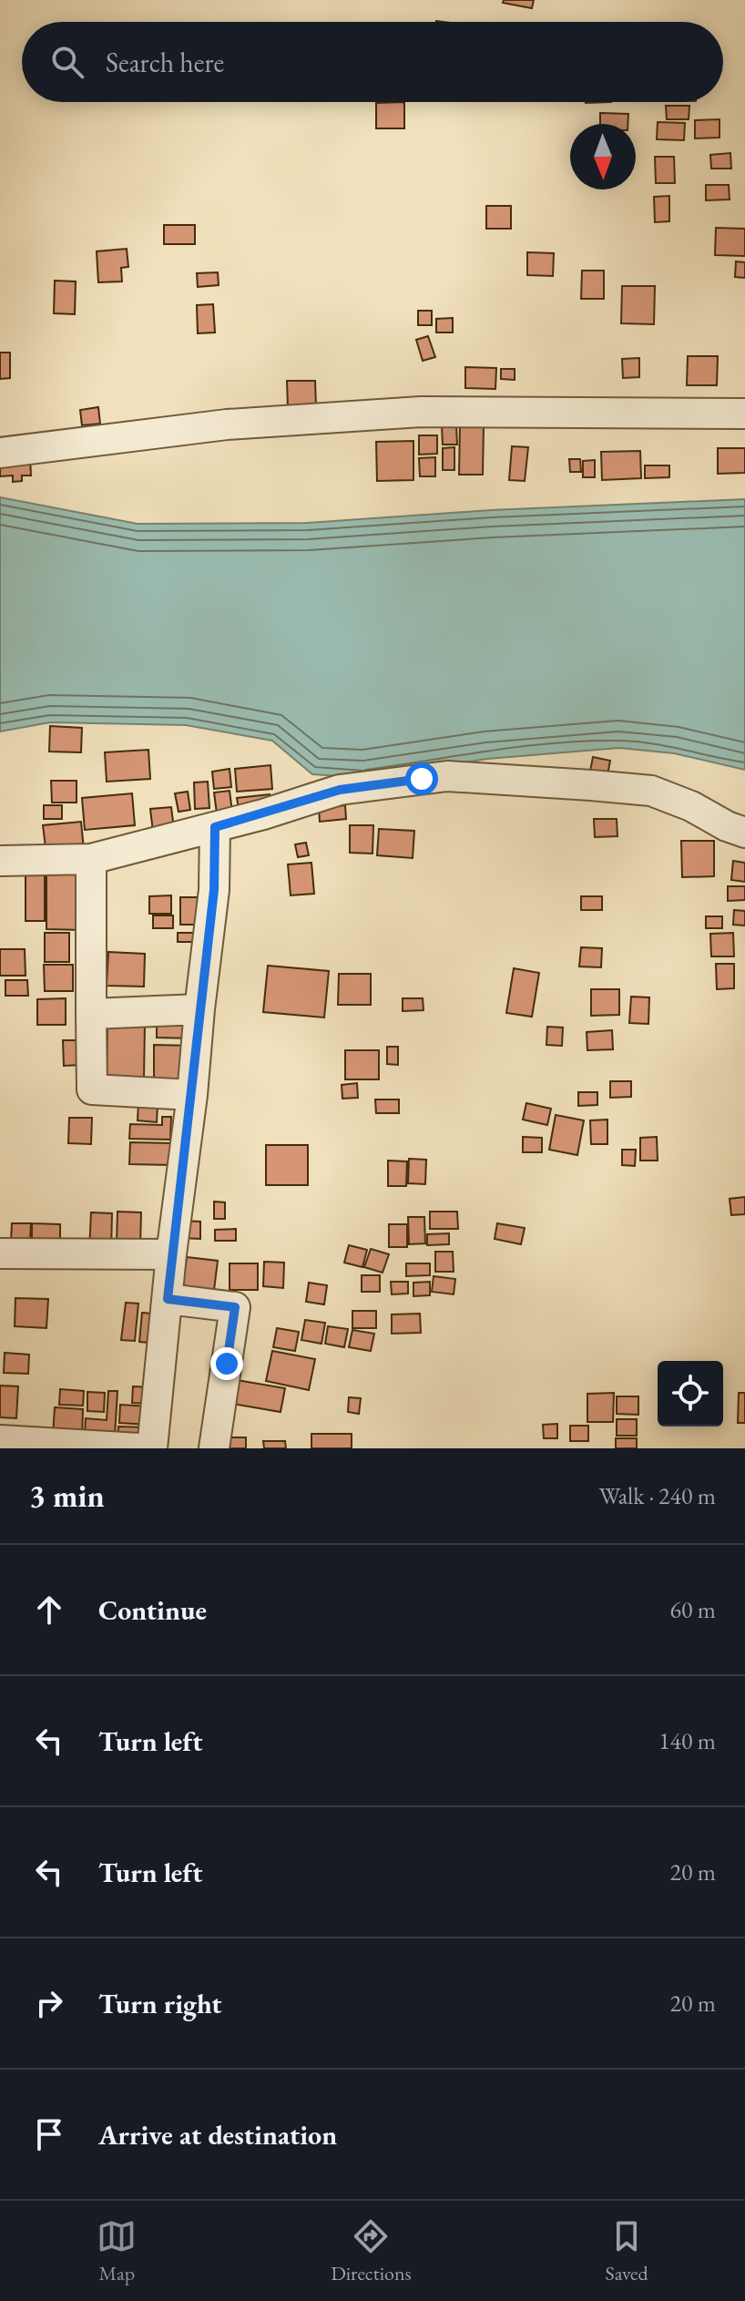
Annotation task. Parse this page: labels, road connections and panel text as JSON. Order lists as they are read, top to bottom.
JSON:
{
  "north": "bottom",
  "page": {
    "search": "Search here",
    "heading": ["3 min", "Walk · 240 m"],
    "list": [
      ["Continue", "60 m"],
      ["Turn left", "140 m"],
      ["Turn left", "20 m"],
      ["Turn right", "20 m"],
      "Arrive at destination"
    ],
    "nav": ["Map", "Directions", "Saved"]
  }
}
